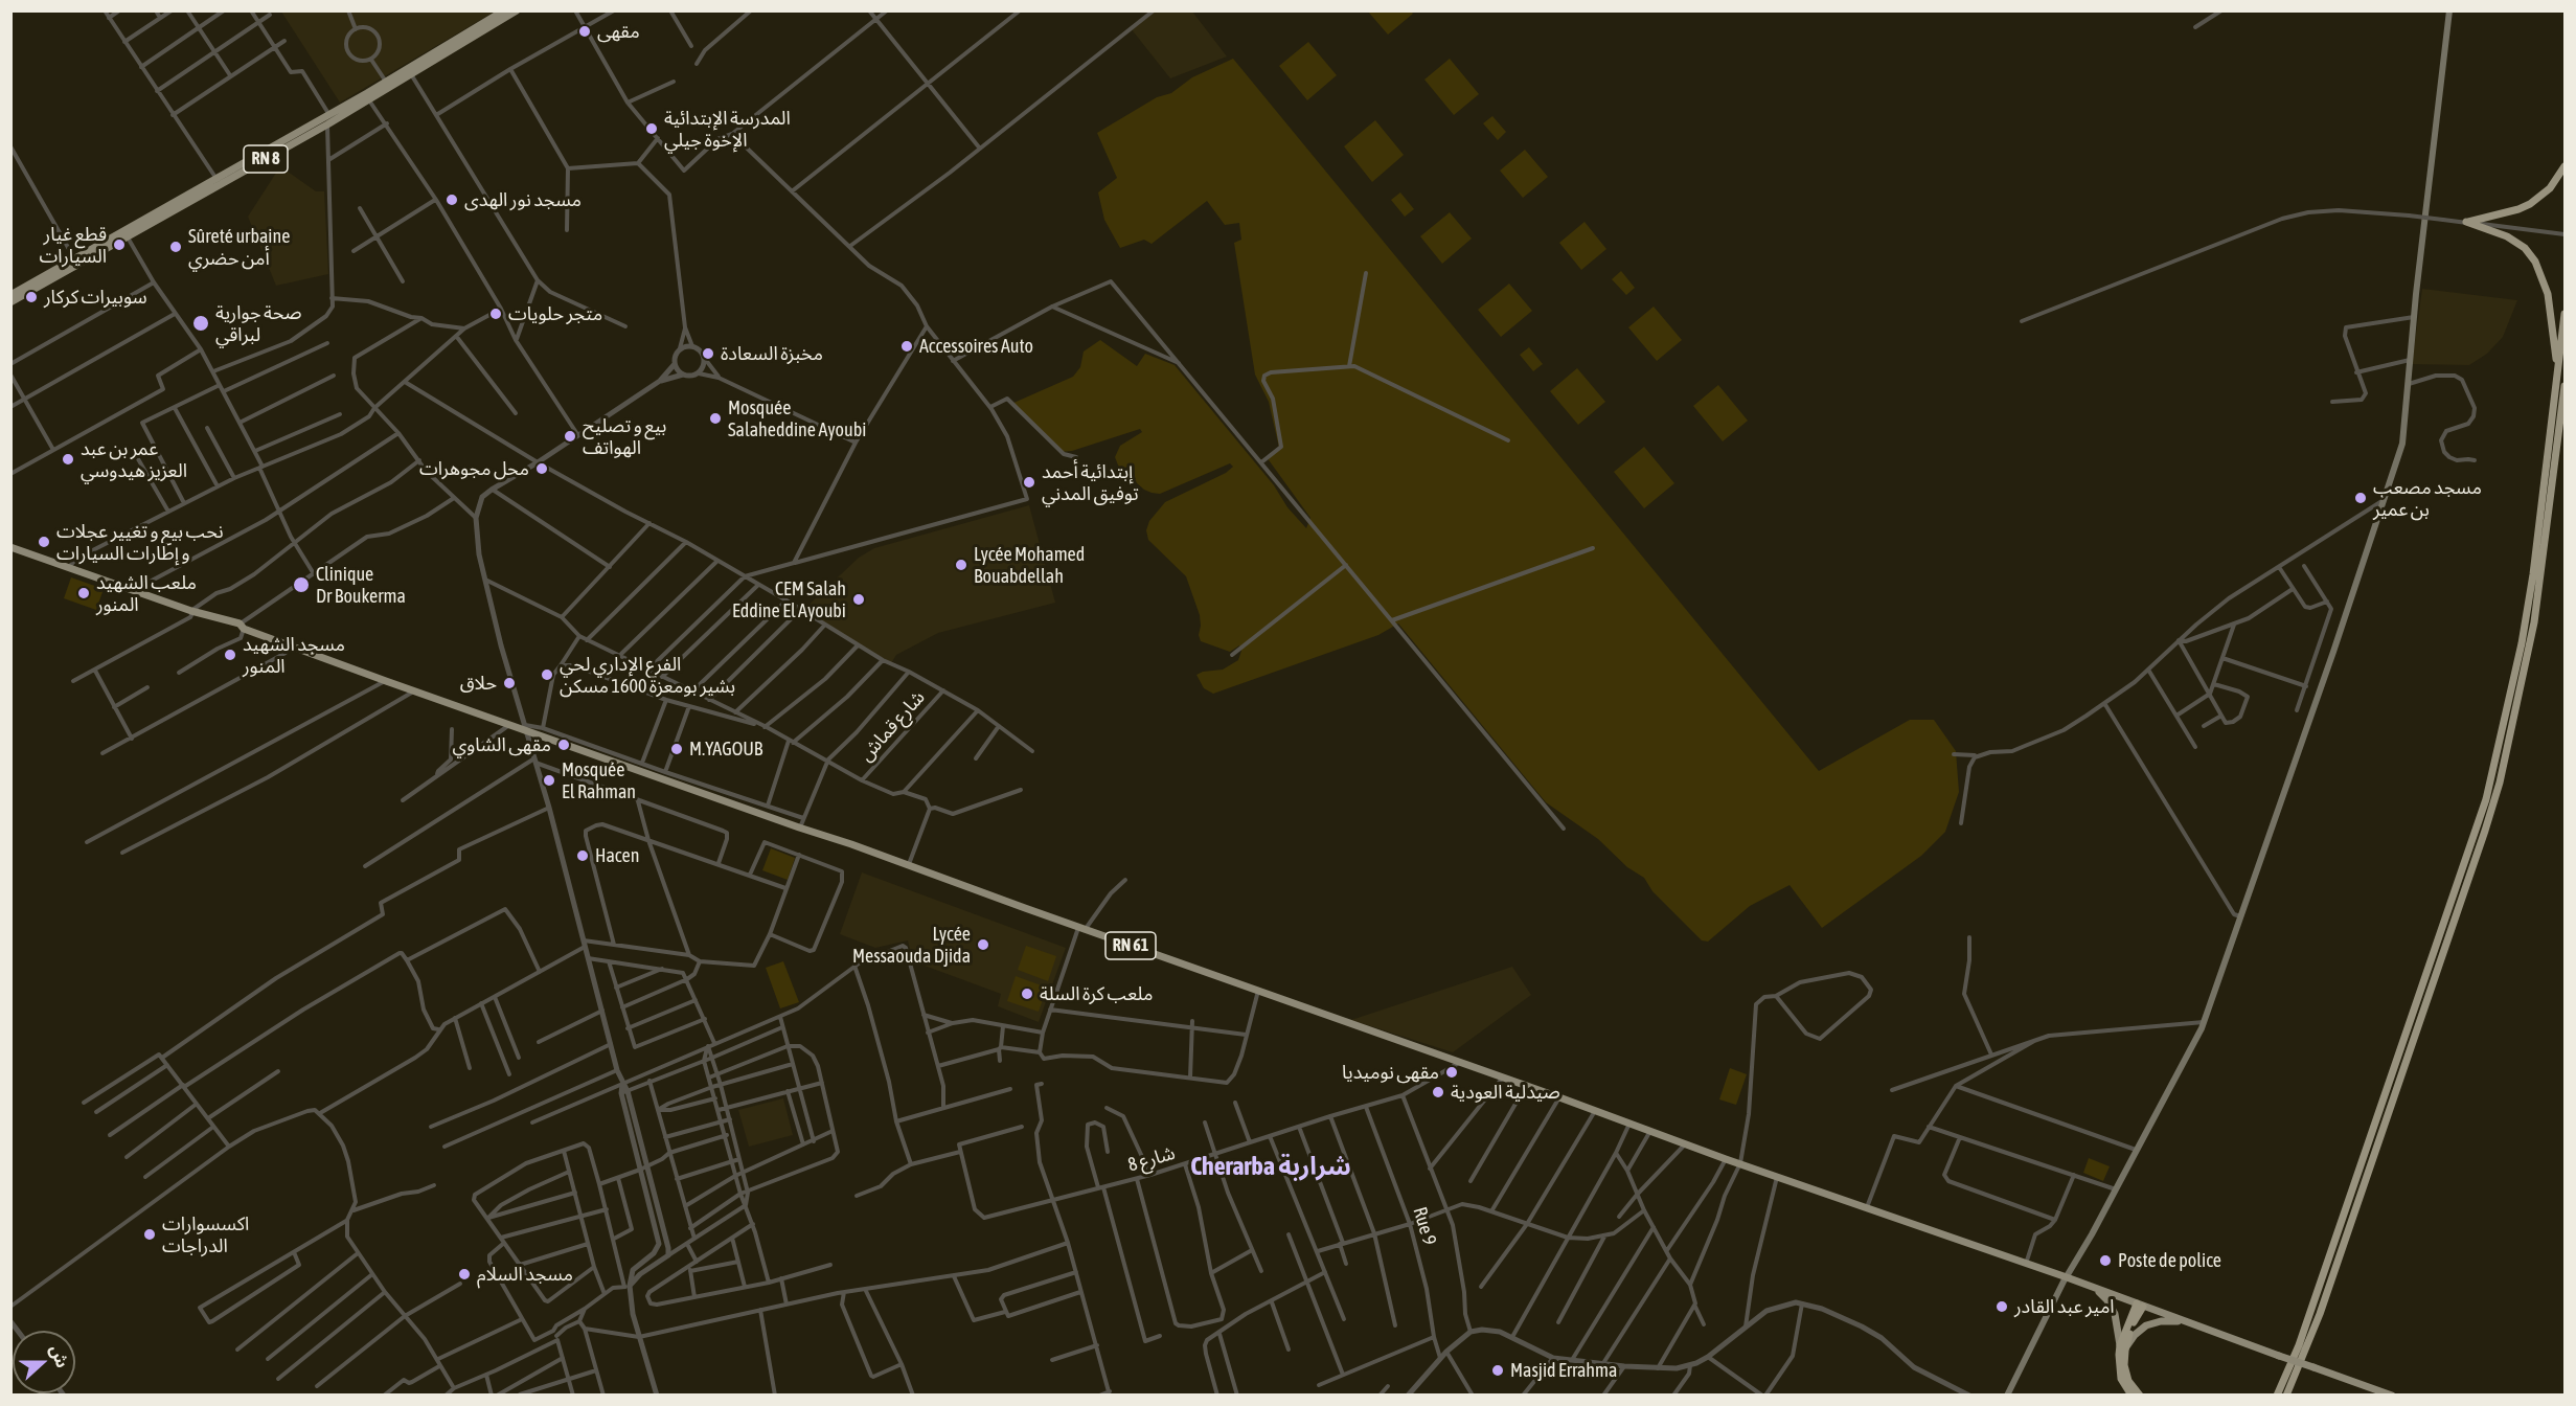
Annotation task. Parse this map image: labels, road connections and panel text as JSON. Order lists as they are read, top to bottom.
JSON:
{
  "streets": {
    "main road": ["RN 8", "RN 61"],
    "street": ["شارع قماش", "شارع 8", "Rue 9"]
  },
  "crossings": [
    ["RN 61", "شارع 8"],
    ["شارع 8", "Rue 9"]
  ],
  "districts": ["Cherarba شراربة"],
  "places": [
    "مقهى",
    "المدرسة الإبتدائية الإخوة جيلي",
    "مسجد نور الهدى",
    "قطع غيار السيارات",
    "Sûreté urbaine أمن حضري",
    "سوبيرات كركار",
    "متجر حلويات",
    "صحة جوارية لبراقي",
    "Accessoires Auto",
    "مخبزة السعادة",
    "Mosquée Salaheddine Ayoubi",
    "بيع و تصليح الهواتف",
    "عمر بن عبد العزيز هيدوسي",
    "محل مجوهرات",
    "إبتدائية أحمد توفيق المدني",
    "مسجد مصعب بن عمير",
    "نحب بيع و تغيير عجلات و إطارات السيارات",
    "Lycée Mohamed Bouabdellah",
    "Clinique Dr Boukerma",
    "ملعب الشهيد المنور",
    "CEM Salah Eddine El Ayoubi",
    "مسجد الشهيد المنور",
    "الفرع الإداري لحي بشير بومعزة 1600 مسكن",
    "حلاق",
    "مقهى الشاوي",
    "M.YAGOUB",
    "Mosquée El Rahman",
    "Hacen",
    "Lycée Messaouda Djida",
    "ملعب كرة السلة",
    "مقهى نوميديا",
    "صيدلية العودية",
    "اكسسوارات الدراجات",
    "Poste de police",
    "مسجد السلام",
    "امير عبد القادر",
    "Masjid Errahma"
  ],
  "north": "right"
}
